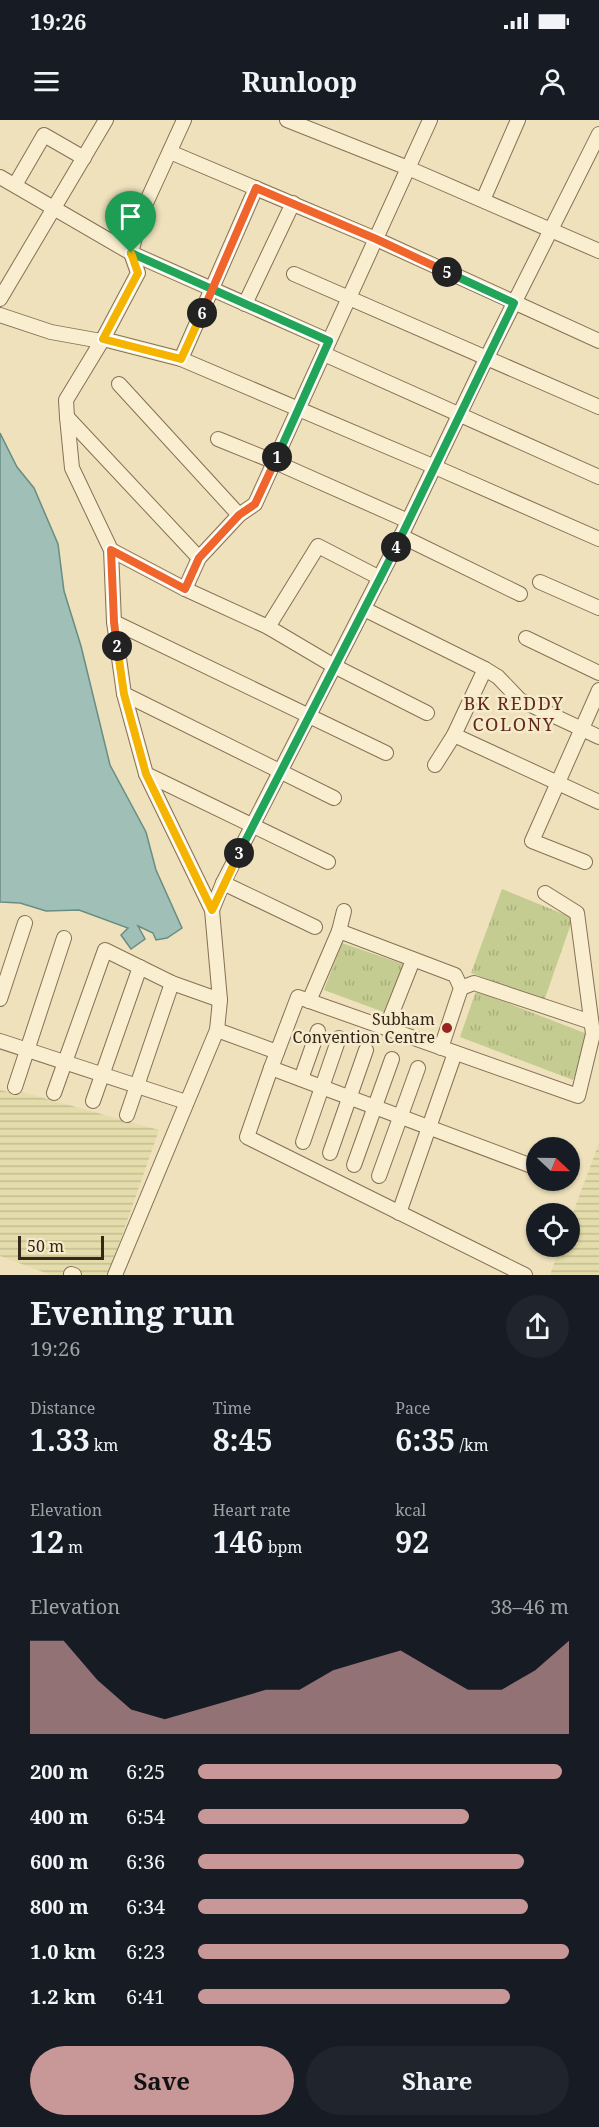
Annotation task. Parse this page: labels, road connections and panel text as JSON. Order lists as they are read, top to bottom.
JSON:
{
  "districts": ["BK REDDY COLONY"],
  "places": ["Subham Convention Centre"],
  "scale_bar": "50 m",
  "north": "right",
  "page": {
    "status": "19:26",
    "header": "Runloop",
    "pins": [
      "5",
      "6",
      "1",
      "4",
      "2",
      "3"
    ],
    "scale": "50 m",
    "heading": ["Evening run", "19:26"],
    "stats": [
      ["Distance", "1.33 km"],
      ["Time", "8:45"],
      ["Pace", "6:35 /km"],
      ["Elevation", "12 m"],
      ["Heart rate", "146 bpm"],
      ["kcal", "92"]
    ],
    "chart": ["Elevation", "38–46 m"],
    "list": [
      {
        "name": "200 m",
        "note": "6:25"
      },
      {
        "name": "400 m",
        "note": "6:54"
      },
      {
        "name": "600 m",
        "note": "6:36"
      },
      {
        "name": "800 m",
        "note": "6:34"
      },
      {
        "name": "1.0 km",
        "note": "6:23"
      },
      {
        "name": "1.2 km",
        "note": "6:41"
      }
    ],
    "buttons": ["Save", "Share"]
  }
}
